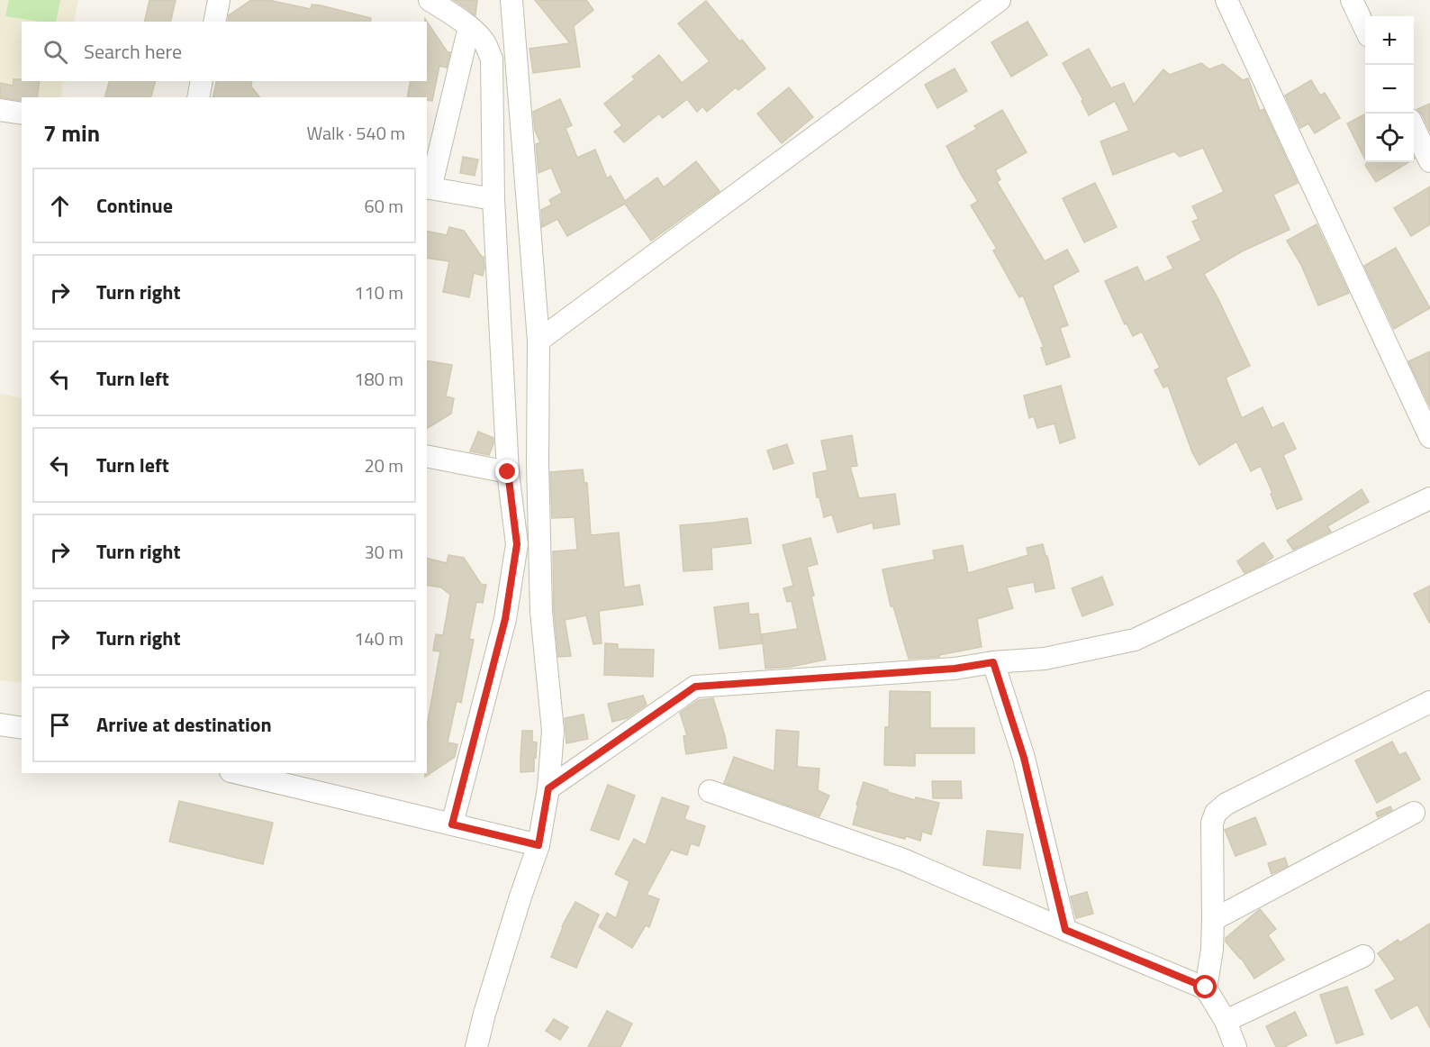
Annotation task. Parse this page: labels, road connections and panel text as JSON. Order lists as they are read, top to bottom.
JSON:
{
  "page": {
    "map_buttons": ["+", "−"],
    "search": "Search here",
    "heading": ["7 min", "Walk · 540 m"],
    "list": [
      ["Continue", "60 m"],
      ["Turn right", "110 m"],
      ["Turn left", "180 m"],
      ["Turn left", "20 m"],
      ["Turn right", "30 m"],
      ["Turn right", "140 m"],
      "Arrive at destination"
    ]
  }
}
